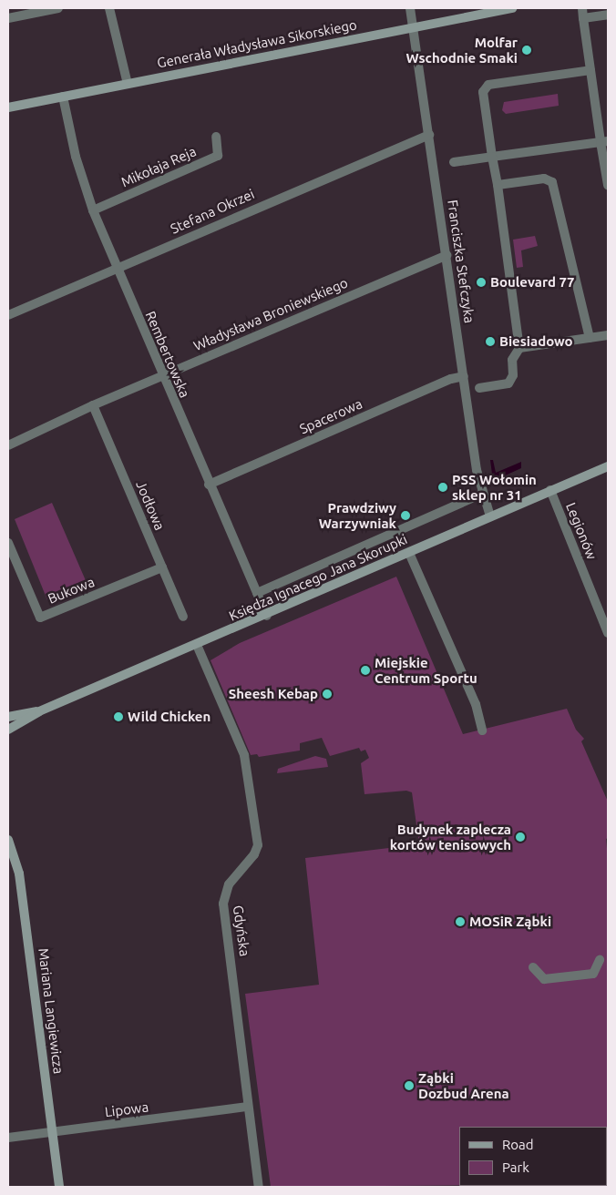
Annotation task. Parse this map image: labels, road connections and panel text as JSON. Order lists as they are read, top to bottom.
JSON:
{
  "streets": {
    "street": [
      "Generała Władysława Sikorskiego",
      "Mikołaja Reja",
      "Stefana Okrzei",
      "Franciszka Stefczyka",
      "Władysława Broniewskiego",
      "Rembertowska",
      "Spacerowa",
      "Jodłowa",
      "Legionów",
      "Księdza Ignacego Jana Skorupki",
      "Bukowa",
      "Gdyńska",
      "Mariana Langiewicza",
      "Lipowa"
    ]
  },
  "crossings": [
    ["Generała Władysława Sikorskiego", "Franciszka Stefczyka"],
    ["Generała Władysława Sikorskiego", "Rembertowska"],
    ["Mikołaja Reja", "Rembertowska"],
    ["Stefana Okrzei", "Franciszka Stefczyka"],
    ["Stefana Okrzei", "Rembertowska"],
    ["Franciszka Stefczyka", "Władysława Broniewskiego"],
    ["Franciszka Stefczyka", "Spacerowa"],
    ["Franciszka Stefczyka", "Księdza Ignacego Jana Skorupki"],
    ["Władysława Broniewskiego", "Rembertowska"],
    ["Władysława Broniewskiego", "Jodłowa"],
    ["Rembertowska", "Spacerowa"],
    ["Rembertowska", "Księdza Ignacego Jana Skorupki"],
    ["Jodłowa", "Bukowa"],
    ["Legionów", "Księdza Ignacego Jana Skorupki"],
    ["Księdza Ignacego Jana Skorupki", "Gdyńska"],
    ["Gdyńska", "Lipowa"],
    ["Mariana Langiewicza", "Lipowa"]
  ],
  "places": [
    "Molfar Wschodnie Smaki",
    "Boulevard 77",
    "Biesiadowo",
    "PSS Wołomin sklep nr 31",
    "Prawdziwy Warzywniak",
    "Miejskie Centrum Sportu",
    "Sheesh Kebap",
    "Wild Chicken",
    "Budynek zaplecza kortów tenisowych",
    "MOSiR Ząbki",
    "Ząbki Dozbud Arena"
  ],
  "legend": ["Road", "Park"]
}
